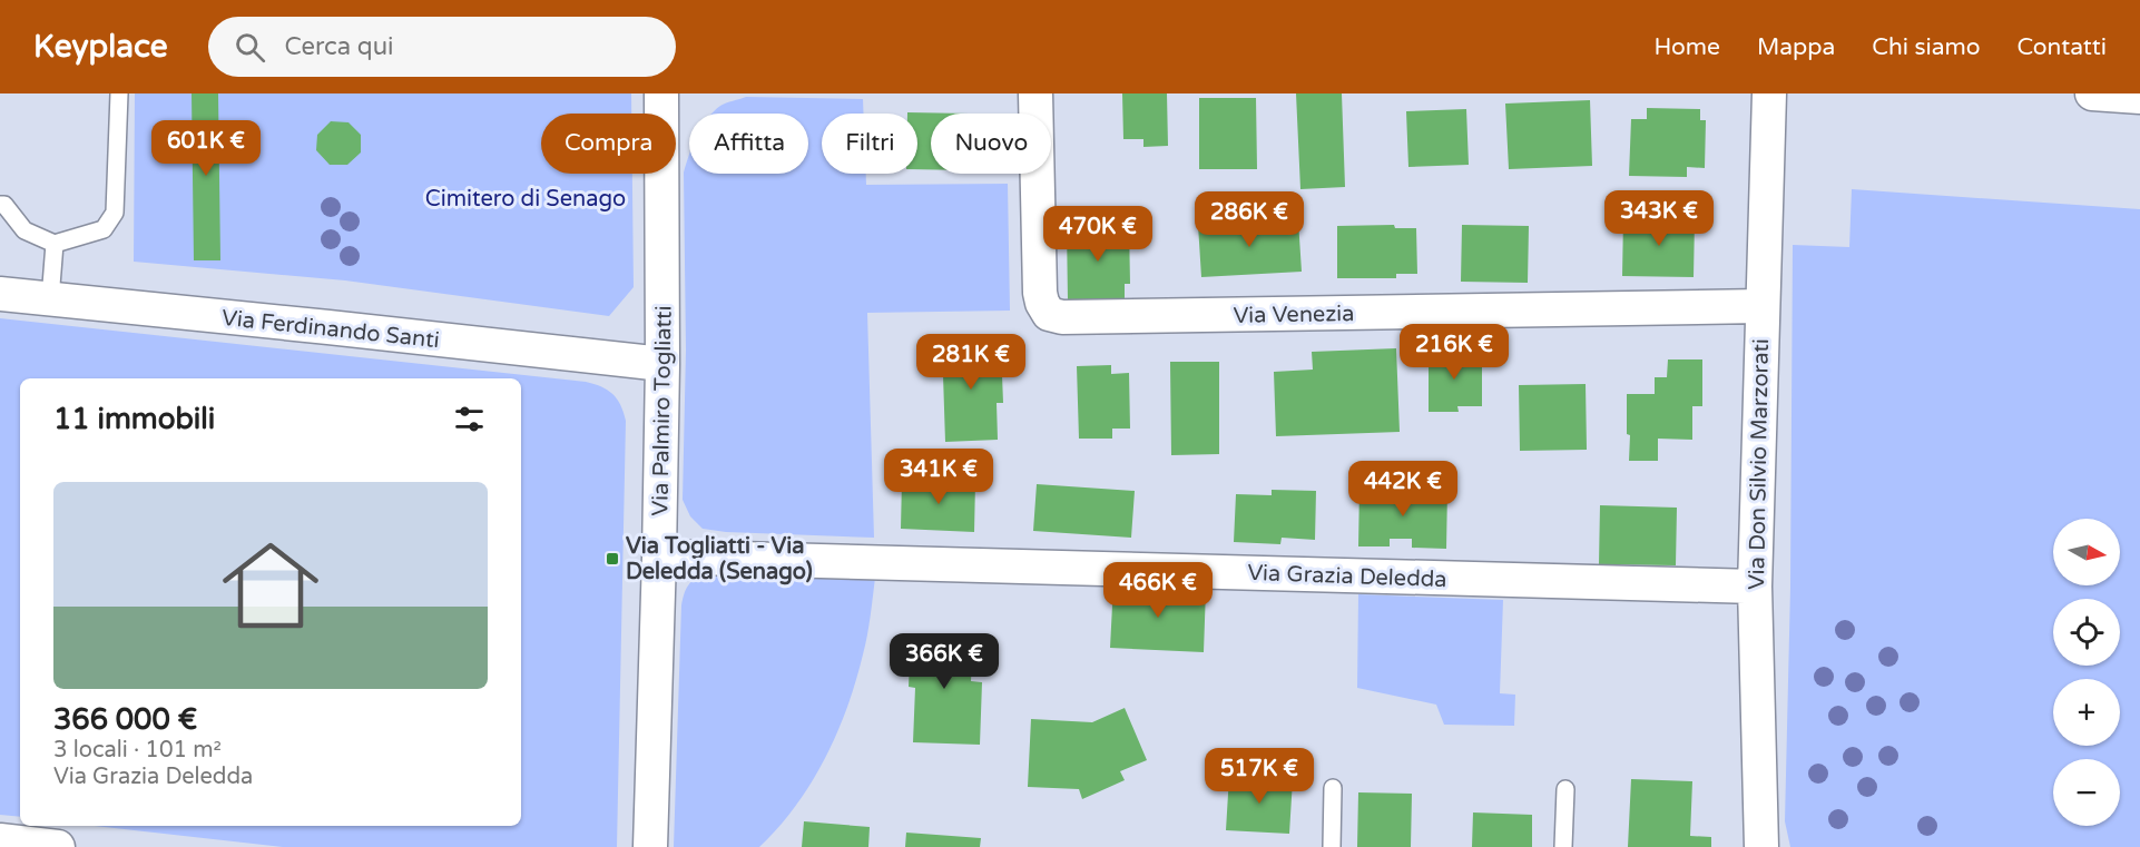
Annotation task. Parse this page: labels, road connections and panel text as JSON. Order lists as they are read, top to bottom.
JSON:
{
  "streets": {
    "street": [
      "Via Venezia",
      "Via Ferdinando Santi",
      "Via Palmiro Togliatti",
      "Via Don Silvio Marzorati",
      "Via Grazia Deledda"
    ]
  },
  "crossings": [
    ["Via Venezia", "Via Don Silvio Marzorati"],
    ["Via Ferdinando Santi", "Via Palmiro Togliatti"],
    ["Via Palmiro Togliatti", "Via Grazia Deledda"],
    ["Via Don Silvio Marzorati", "Via Grazia Deledda"]
  ],
  "parks": ["Cimitero di Senago"],
  "places": {
    "transit": ["Via Togliatti - Via Deledda (Senago)"]
  },
  "north": "right",
  "page": {
    "header": "Keyplace",
    "search": "Cerca qui",
    "nav": [
      "Home",
      "Mappa",
      "Chi siamo",
      "Contatti"
    ],
    "chip": [
      "Compra",
      "Affitta",
      "Filtri",
      "Nuovo"
    ],
    "price": [
      "601K €",
      "343K €",
      "286K €",
      "470K €",
      "216K €",
      "281K €",
      "341K €",
      "442K €",
      "466K €",
      "366K €",
      "517K €"
    ],
    "heading": "11 immobili",
    "list": [
      {
        "name": "366 000 €",
        "note": "3 locali · 101 m² · Via Grazia Deledda"
      }
    ],
    "map_buttons": ["+", "−"]
  }
}
